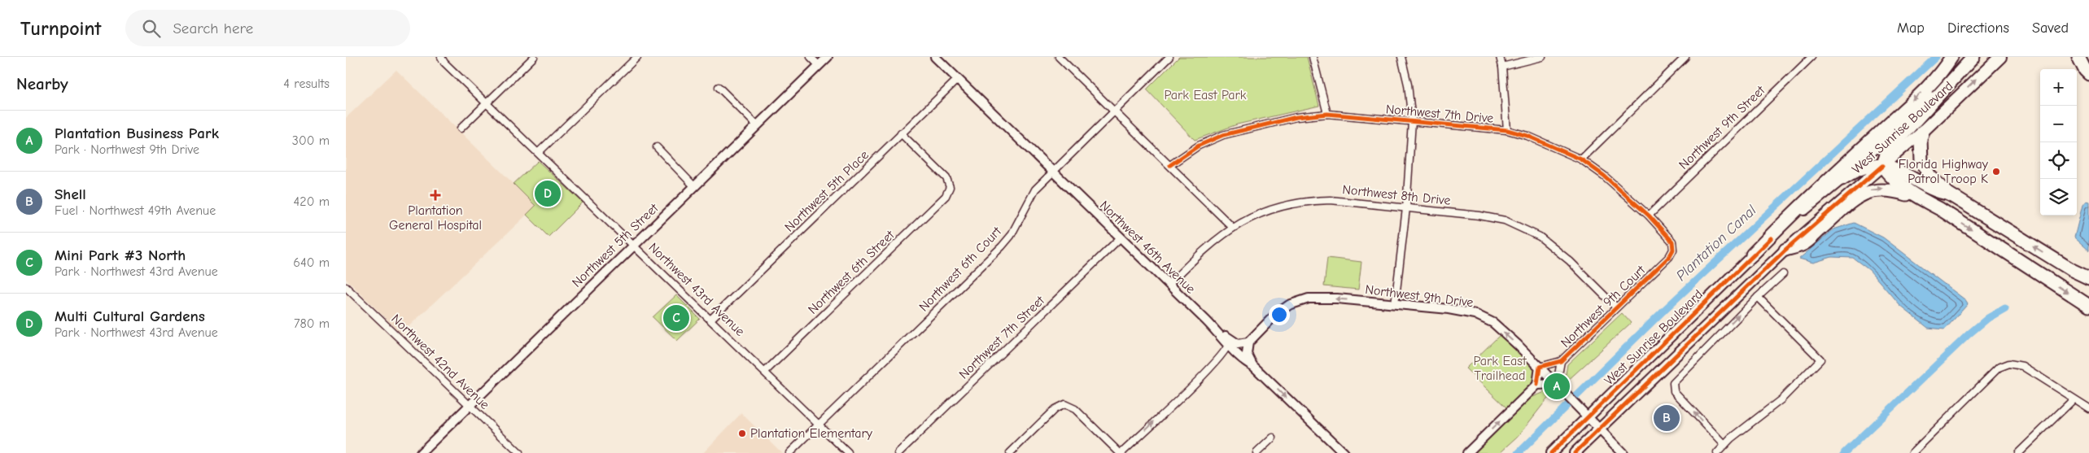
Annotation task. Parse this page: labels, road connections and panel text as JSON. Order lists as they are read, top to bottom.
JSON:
{
  "streets": {
    "highway": ["West Sunrise Boulevard"],
    "street": [
      "Northwest 7th Drive",
      "Northwest 9th Street",
      "Northwest 5th Place",
      "Northwest 8th Drive",
      "Northwest 5th Street",
      "Northwest 46th Avenue",
      "Northwest 6th Court",
      "Northwest 6th Street",
      "Northwest 43rd Avenue",
      "Northwest 9th Drive",
      "Northwest 9th Court",
      "Northwest 7th Street",
      "Northwest 42nd Avenue"
    ]
  },
  "crossings": [
    ["Northwest 7th Drive", "Northwest 9th Street"],
    ["Northwest 7th Drive", "Northwest 9th Court"],
    ["West Sunrise Boulevard", "Northwest 9th Drive"],
    ["Northwest 5th Place", "Northwest 46th Avenue"],
    ["Northwest 5th Place", "Northwest 6th Street"],
    ["Northwest 5th Place", "Northwest 43rd Avenue"],
    ["Northwest 8th Drive", "Northwest 46th Avenue"],
    ["Northwest 8th Drive", "Northwest 9th Court"],
    ["Northwest 5th Street", "Northwest 43rd Avenue"],
    ["Northwest 5th Street", "Northwest 42nd Avenue"],
    ["Northwest 46th Avenue", "Northwest 6th Court"],
    ["Northwest 46th Avenue", "Northwest 7th Street"],
    ["Northwest 6th Court", "Northwest 43rd Avenue"],
    ["Northwest 6th Street", "Northwest 43rd Avenue"],
    ["Northwest 9th Drive", "Northwest 9th Court"]
  ],
  "one_way": ["Northwest 9th Drive"],
  "water": ["Plantation Canal"],
  "parks": ["Park East Park", "Park East Trailhead"],
  "places": {
    "other": ["Florida Highway Patrol Troop K", "Plantation Elementary"],
    "health": ["Plantation General Hospital"]
  },
  "page": {
    "header": "Turnpoint",
    "search": "Search here",
    "nav": ["Map", "Directions", "Saved"],
    "heading": ["Nearby", "4 results"],
    "map_buttons": ["+", "−"],
    "list": [
      {
        "mark": "A",
        "name": "Plantation Business Park",
        "note": "Park · Northwest 9th Drive",
        "value": "300 m"
      },
      {
        "mark": "B",
        "name": "Shell",
        "note": "Fuel · Northwest 49th Avenue",
        "value": "420 m"
      },
      {
        "mark": "C",
        "name": "Mini Park #3 North",
        "note": "Park · Northwest 43rd Avenue",
        "value": "640 m"
      },
      {
        "mark": "D",
        "name": "Multi Cultural Gardens",
        "note": "Park · Northwest 43rd Avenue",
        "value": "780 m"
      }
    ],
    "pins": [
      "D",
      "C",
      "A",
      "B"
    ]
  }
}
